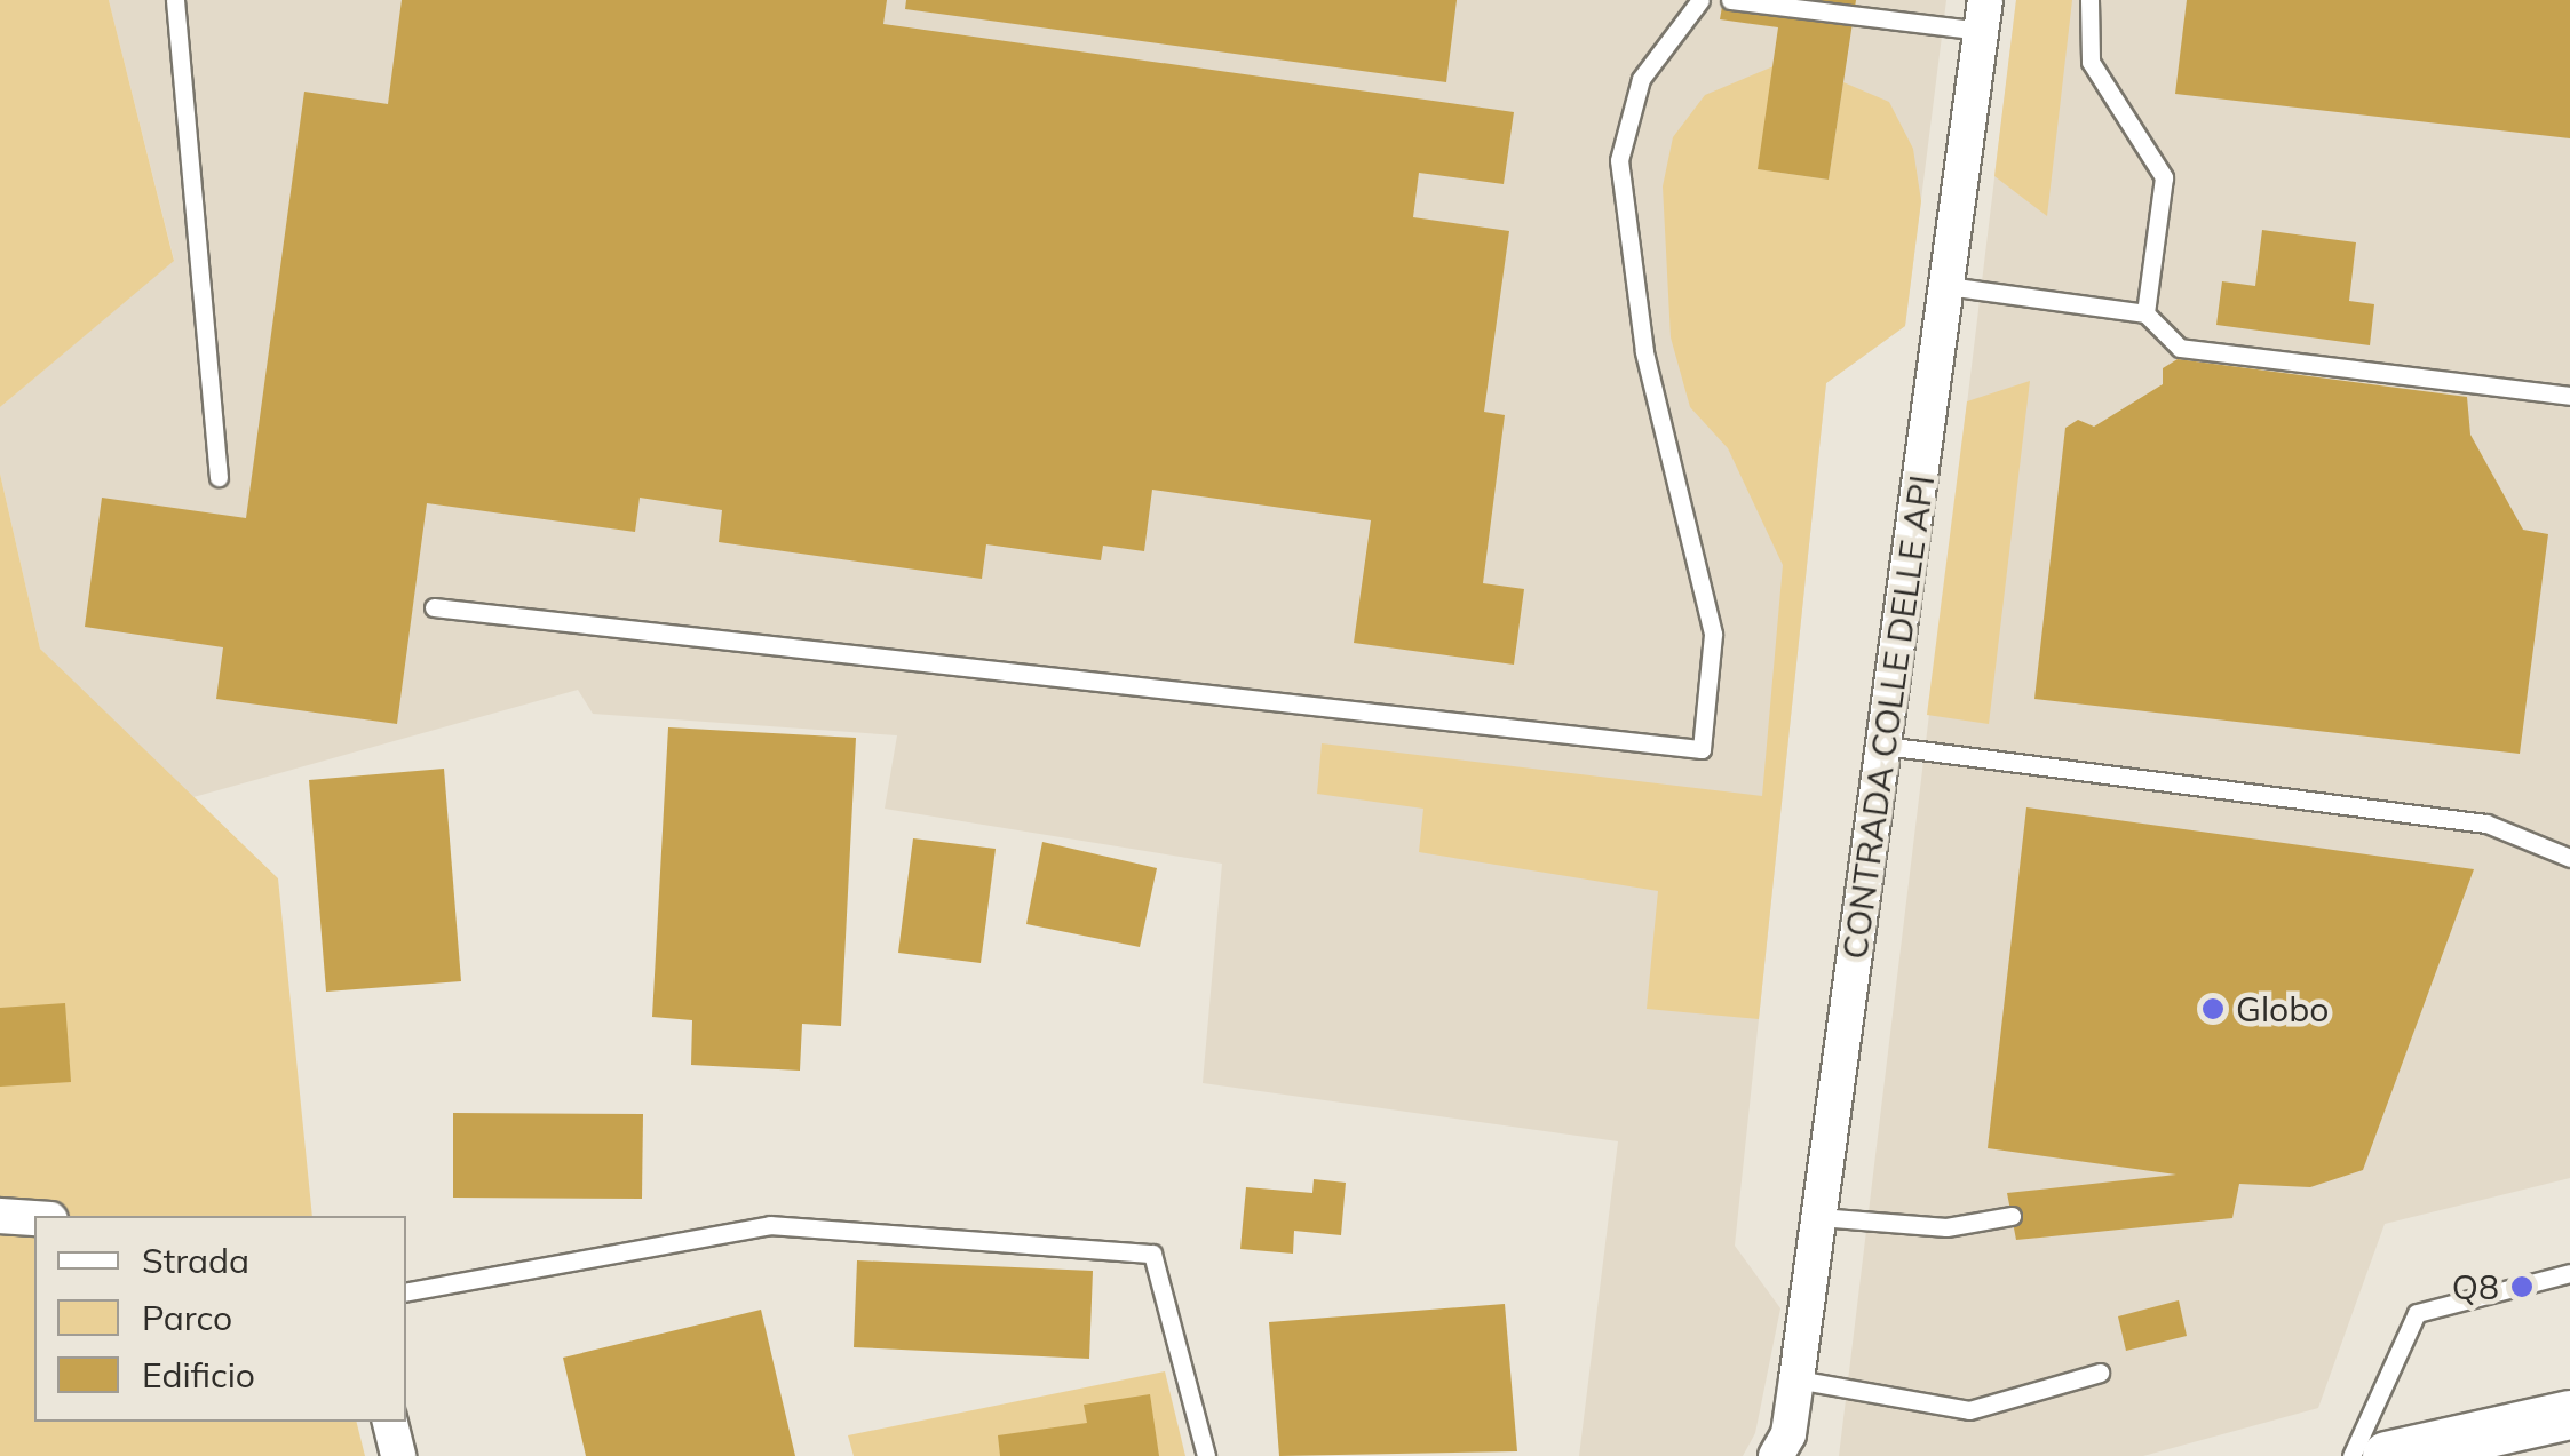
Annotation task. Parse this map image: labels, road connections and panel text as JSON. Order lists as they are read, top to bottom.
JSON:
{
  "streets": {
    "street": ["CONTRADA COLLE DELLE API"]
  },
  "places": ["Globo", "Q8"],
  "legend": ["Strada", "Parco", "Edificio"]
}
